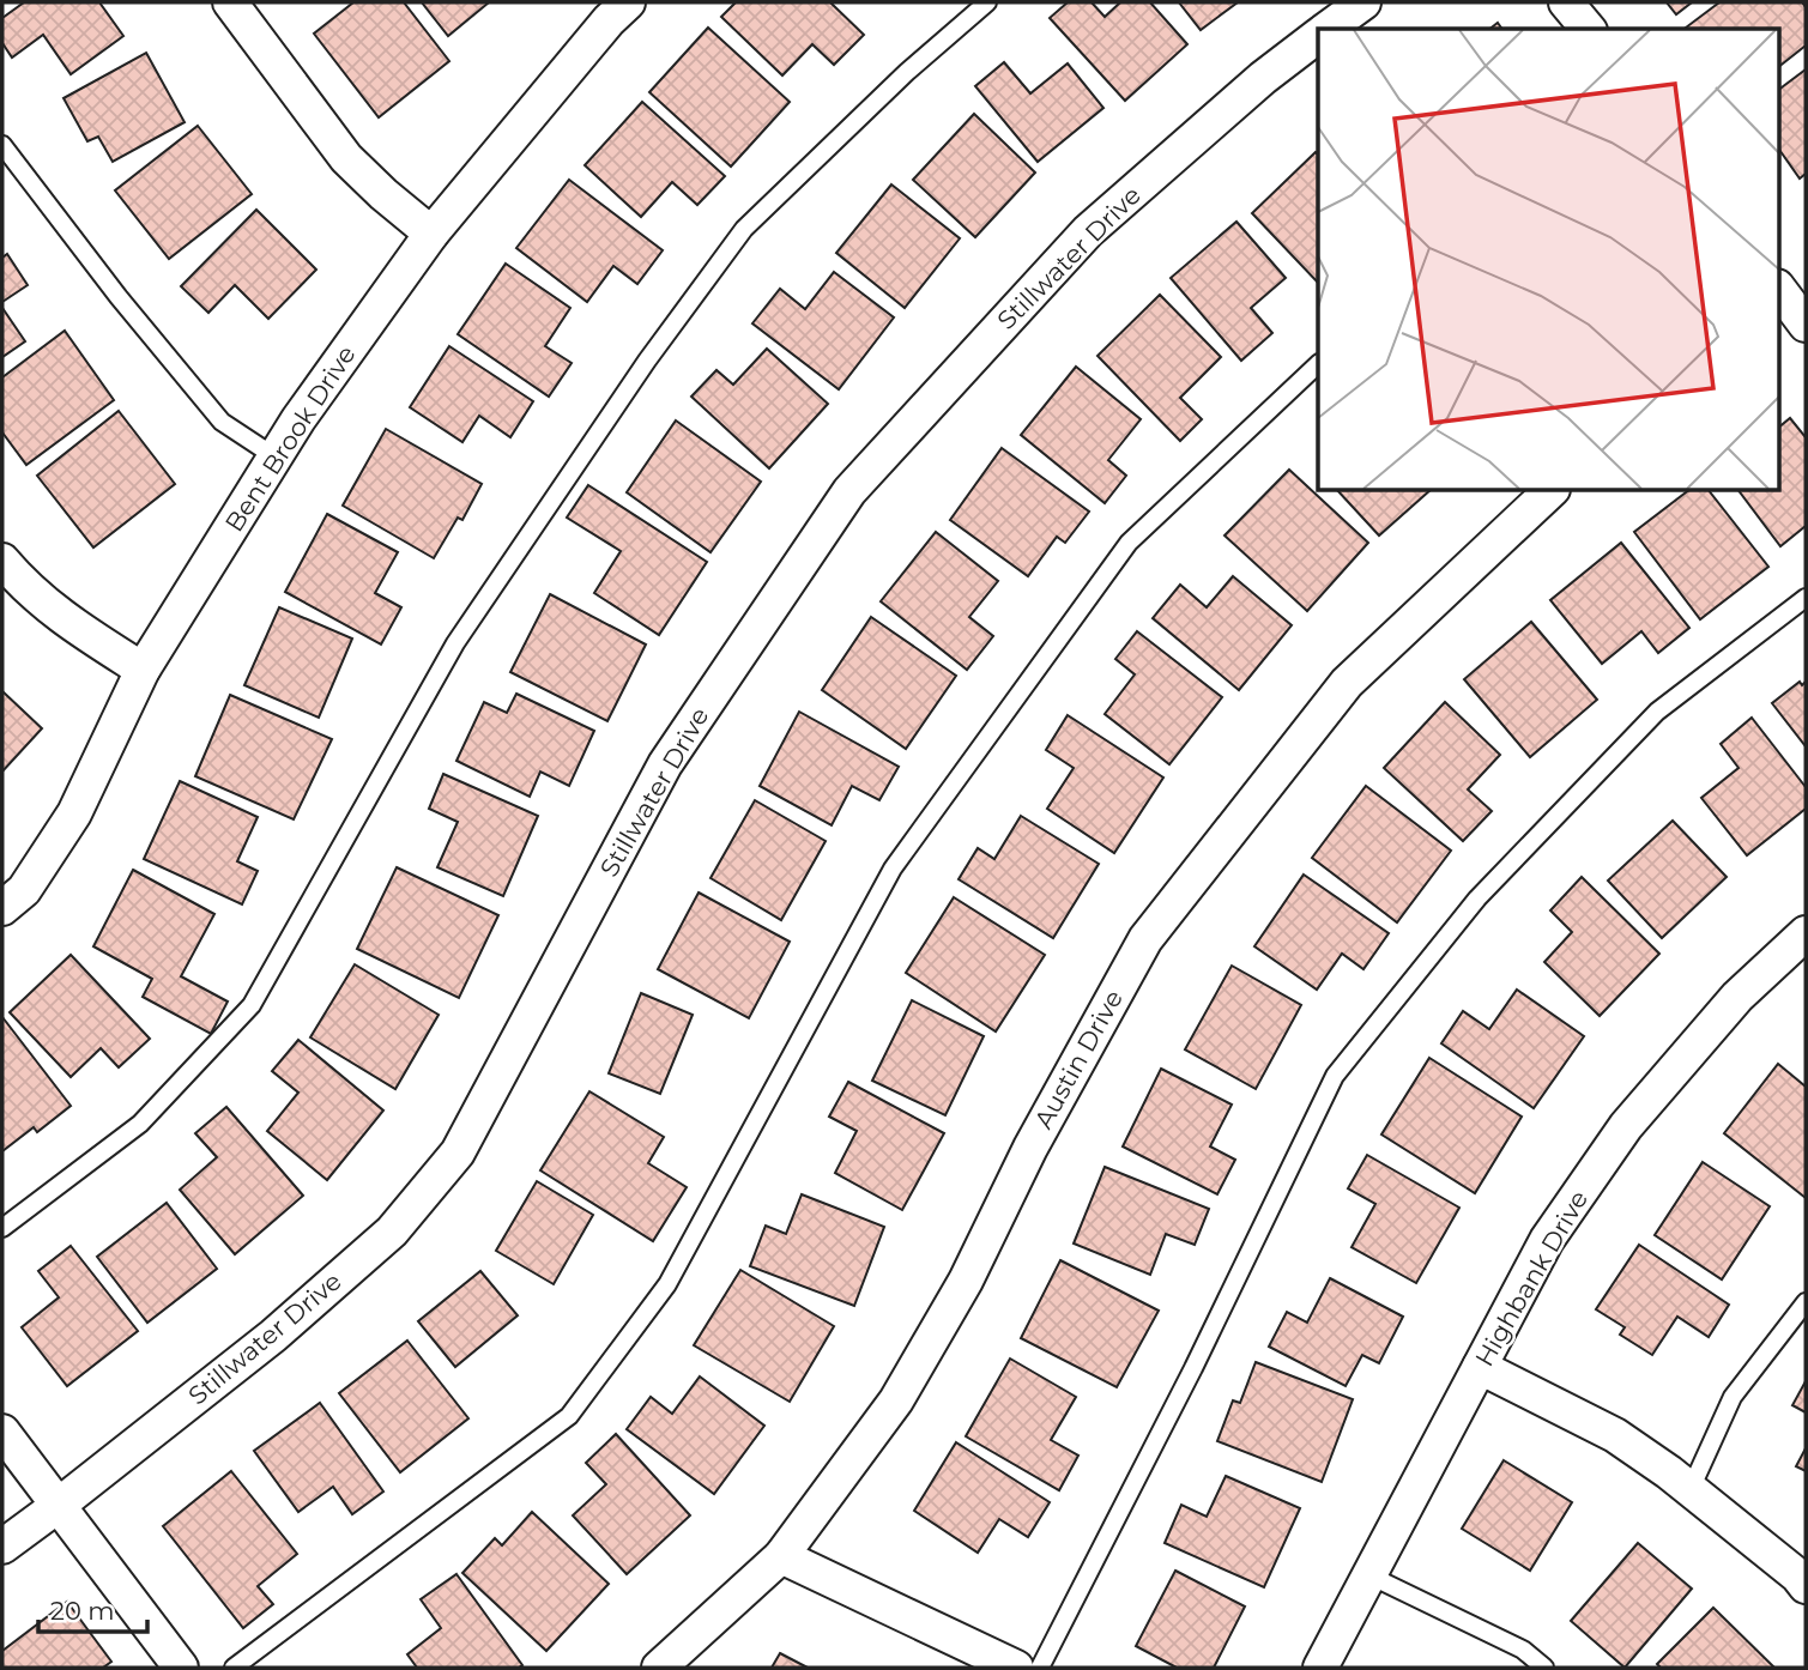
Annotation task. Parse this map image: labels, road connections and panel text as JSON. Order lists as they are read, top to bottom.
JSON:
{
  "streets": {
    "street": [
      "Stillwater Drive",
      "Bent Brook Drive",
      "Austin Drive",
      "Highbank Drive"
    ]
  },
  "scale_bar": "20 m"
}
